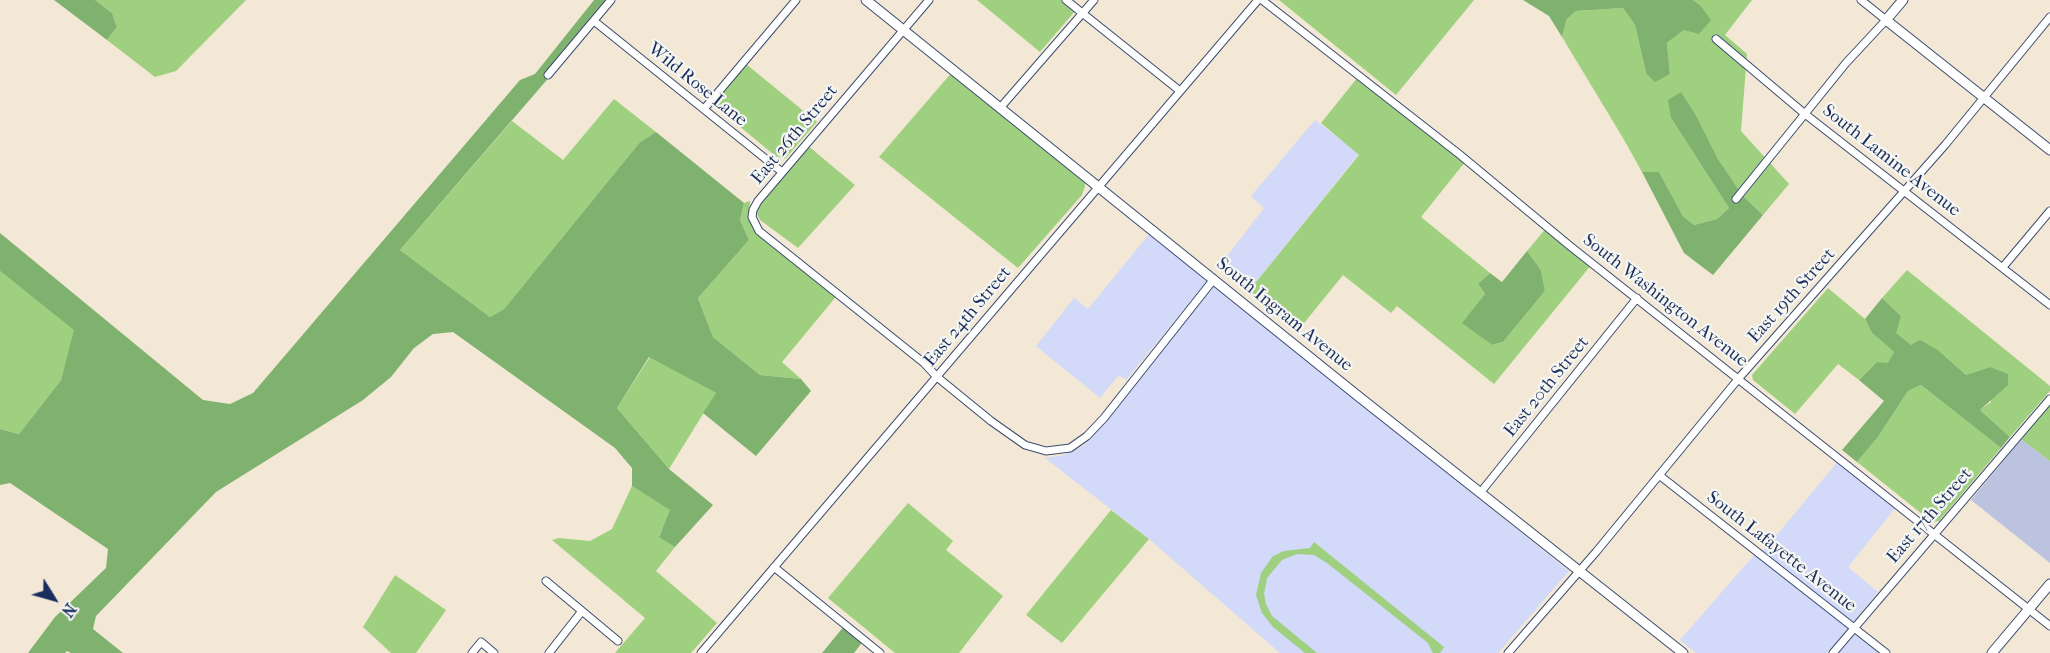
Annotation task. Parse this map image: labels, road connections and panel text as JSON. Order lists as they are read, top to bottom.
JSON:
{
  "streets": {
    "main road": ["South Ingram Avenue"],
    "street": [
      "Wild Rose Lane",
      "East 26th Street",
      "South Lamine Avenue",
      "East 19th Street",
      "South Washington Avenue",
      "East 24th Street",
      "East 20th Street",
      "East 17th Street",
      "South Lafayette Avenue"
    ]
  },
  "crossings": [
    ["Wild Rose Lane", "East 26th Street"],
    ["East 26th Street", "South Ingram Avenue"],
    ["East 26th Street", "East 24th Street"],
    ["South Lamine Avenue", "East 19th Street"],
    ["East 19th Street", "South Washington Avenue"],
    ["East 19th Street", "South Ingram Avenue"],
    ["East 19th Street", "South Lafayette Avenue"],
    ["South Washington Avenue", "East 24th Street"],
    ["South Washington Avenue", "East 20th Street"],
    ["South Washington Avenue", "East 17th Street"],
    ["South Ingram Avenue", "East 24th Street"],
    ["South Ingram Avenue", "East 20th Street"],
    ["East 17th Street", "South Lafayette Avenue"]
  ],
  "north": "bottom right"
}
